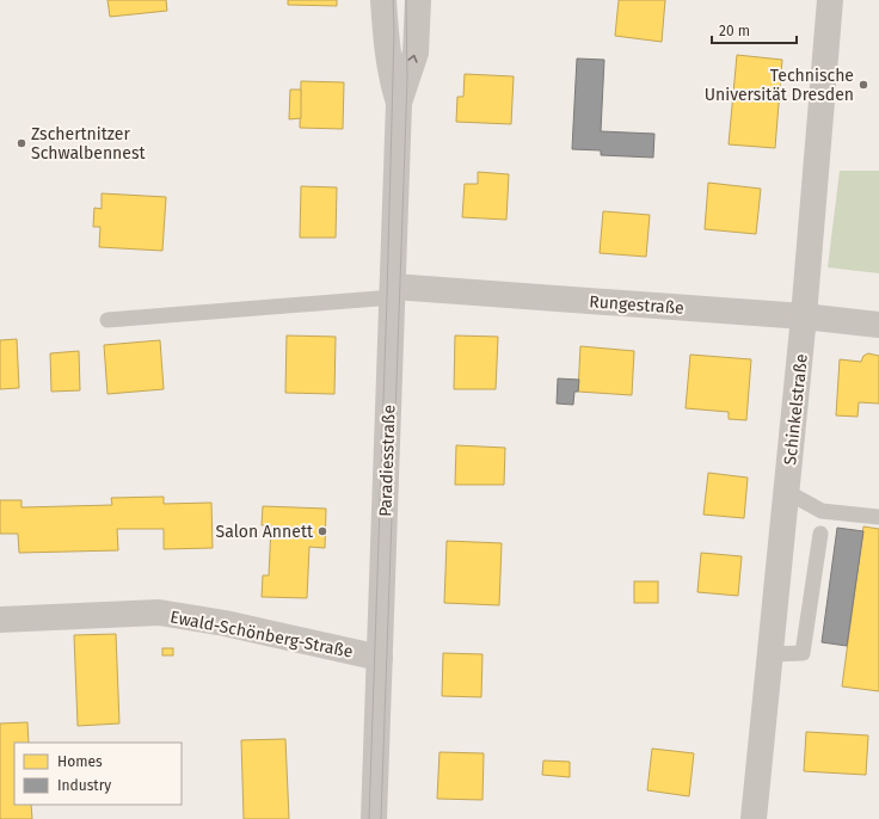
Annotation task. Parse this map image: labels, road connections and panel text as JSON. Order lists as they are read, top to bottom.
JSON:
{
  "streets": {
    "street": [
      "Rungestraße",
      "Schinkelstraße",
      "Paradiesstraße",
      "Ewald-Schönberg-Straße"
    ]
  },
  "crossings": [
    ["Rungestraße", "Schinkelstraße"],
    ["Rungestraße", "Paradiesstraße"],
    ["Paradiesstraße", "Ewald-Schönberg-Straße"]
  ],
  "places": ["Technische Universität Dresden", "Zschertnitzer Schwalbennest", "Salon Annett"],
  "legend": ["Homes", "Industry"],
  "scale_bar": "20 m"
}
